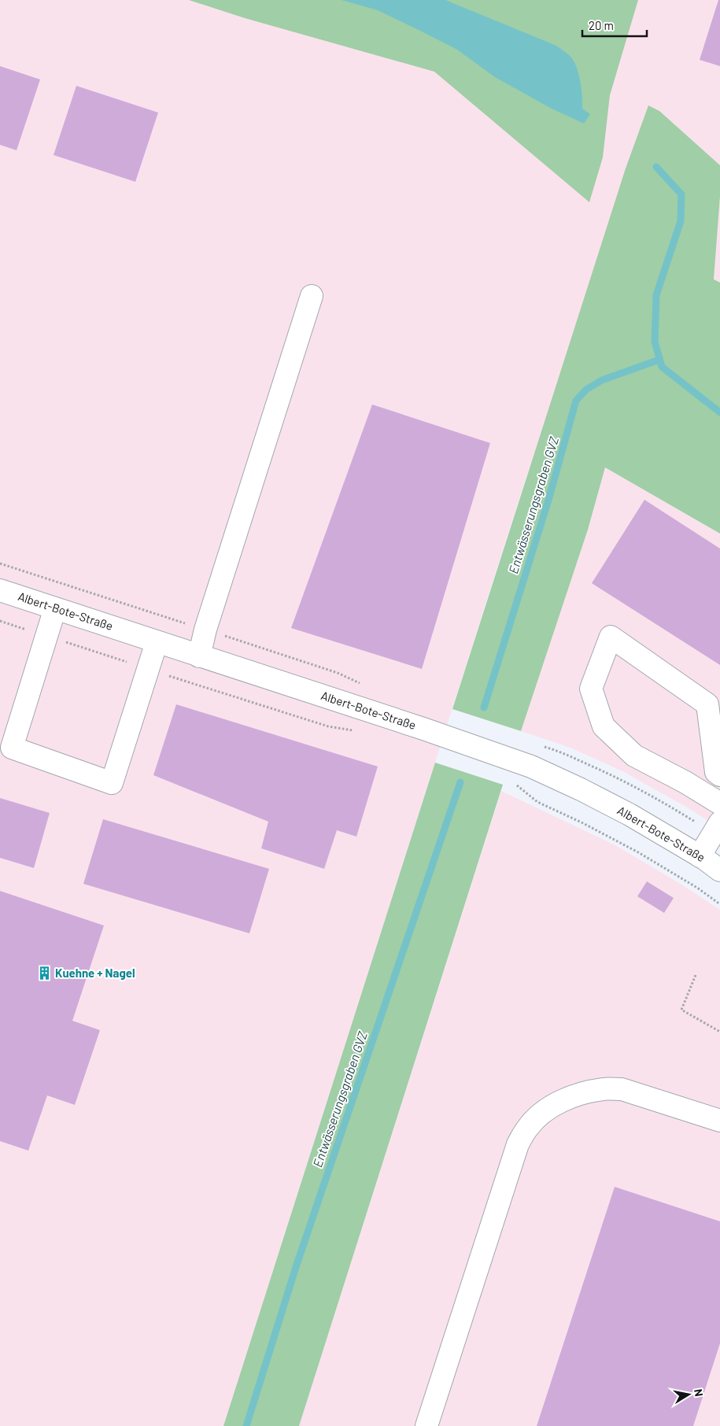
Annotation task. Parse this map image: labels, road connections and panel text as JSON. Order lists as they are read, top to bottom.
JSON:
{
  "streets": {
    "street": ["Albert-Bote-Straße"]
  },
  "water": ["Entwässerungsgraben GVZ"],
  "places": {
    "building": ["Kuehne + Nagel"]
  },
  "scale_bar": "20 m",
  "north": "right"
}
